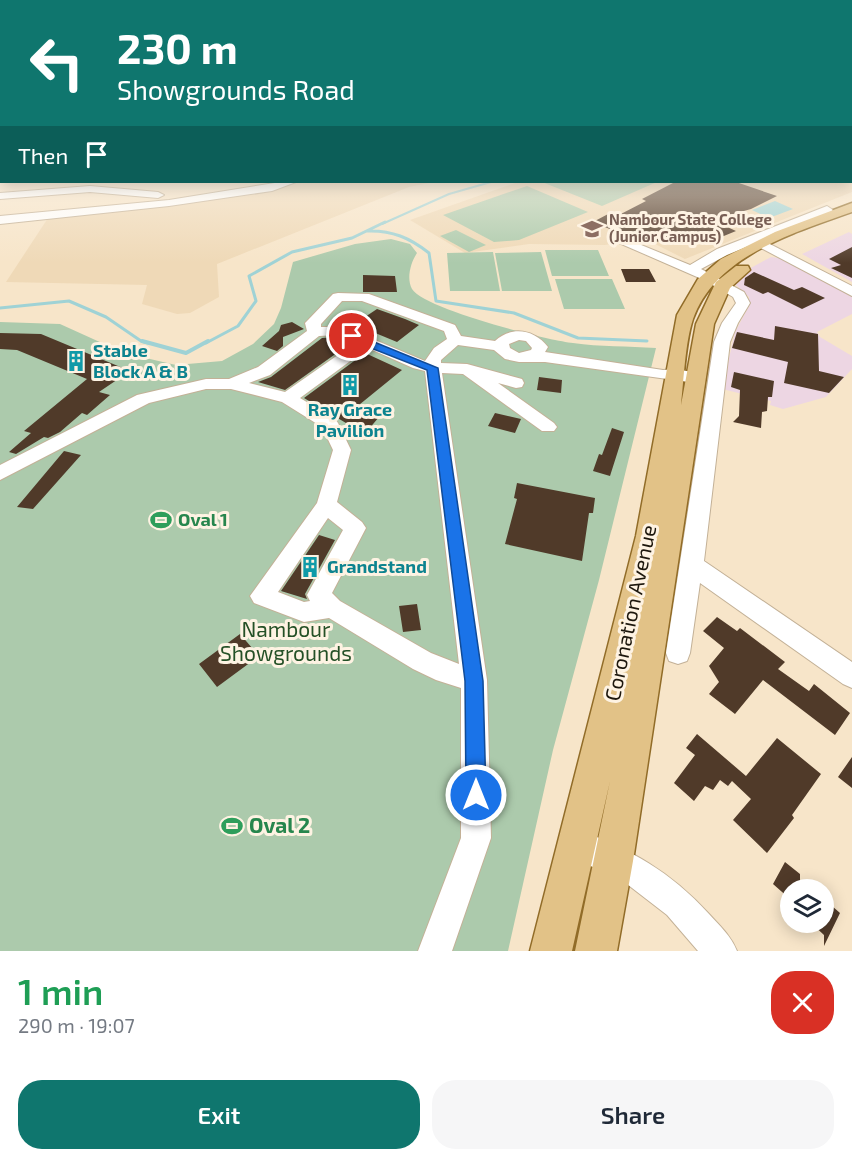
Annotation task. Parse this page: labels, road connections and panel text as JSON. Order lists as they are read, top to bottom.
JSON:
{
  "streets": {
    "main road": ["Coronation Avenue"]
  },
  "parks": ["Nambour Showgrounds"],
  "places": {
    "school or university": ["Nambour State College (Junior Campus)"],
    "building": ["Stable Block A & B", "Ray Grace Pavilion", "Grandstand"],
    "sports": ["Oval 1", "Oval 2"]
  },
  "page": {
    "turn": ["230 m", "Showgrounds Road"],
    "then": "Then",
    "heading": ["1 min", "290 m · 19:07"],
    "buttons": ["Exit", "Share"]
  }
}
